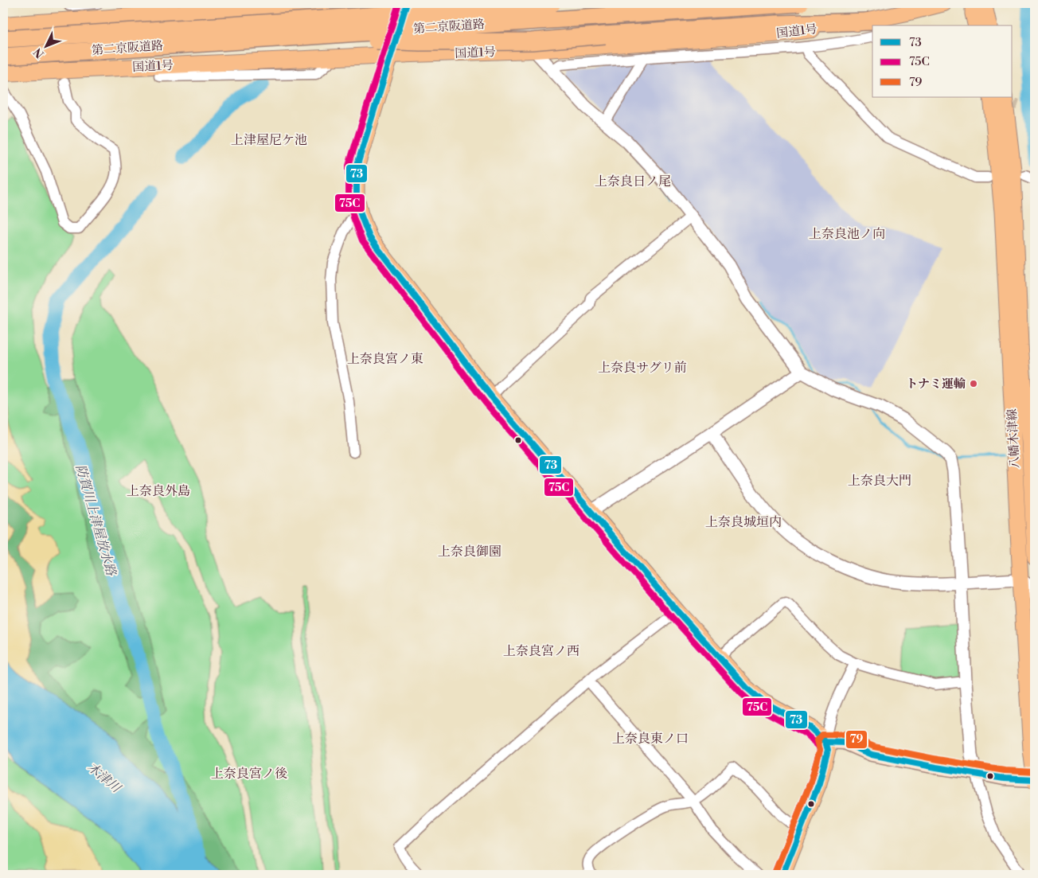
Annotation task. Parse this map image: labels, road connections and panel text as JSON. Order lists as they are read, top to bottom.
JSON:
{
  "streets": {
    "highway": ["第二京阪道路", "国道1号"],
    "main road": ["八幡木津線"]
  },
  "districts": [
    "上津屋尼ケ池",
    "上奈良日ノ尾",
    "上奈良池ノ向",
    "上奈良宮ノ東",
    "上奈良サグリ前",
    "上奈良大門",
    "上奈良外島",
    "上奈良城垣内",
    "上奈良御園",
    "上奈良宮ノ西",
    "上奈良東ノ口",
    "上奈良宮ノ後"
  ],
  "water": ["防賀川上津屋放水路", "木津川"],
  "places": ["トナミ運輸"],
  "lines": ["transit line 73", "transit line 75C", "transit line 79"],
  "legend": ["73", "75C", "79"],
  "north": "bottom left"
}
